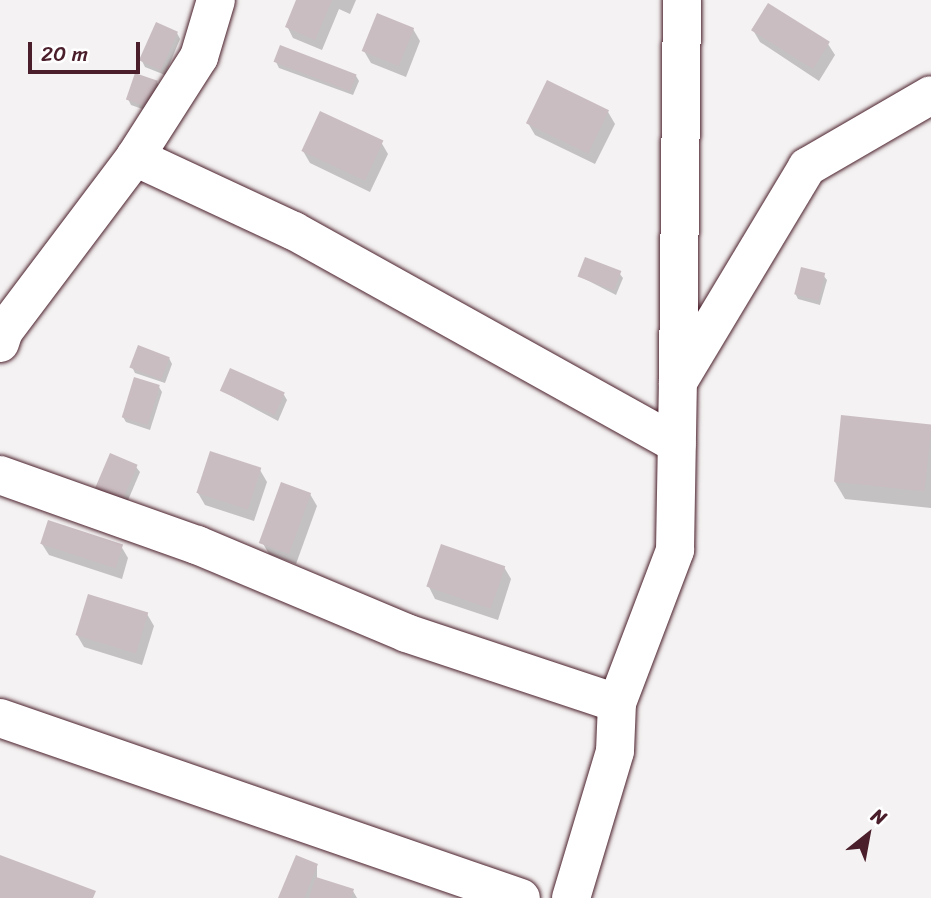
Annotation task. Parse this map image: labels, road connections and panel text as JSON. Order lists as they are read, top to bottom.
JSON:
{
  "scale_bar": "20 m",
  "north": "top right"
}
